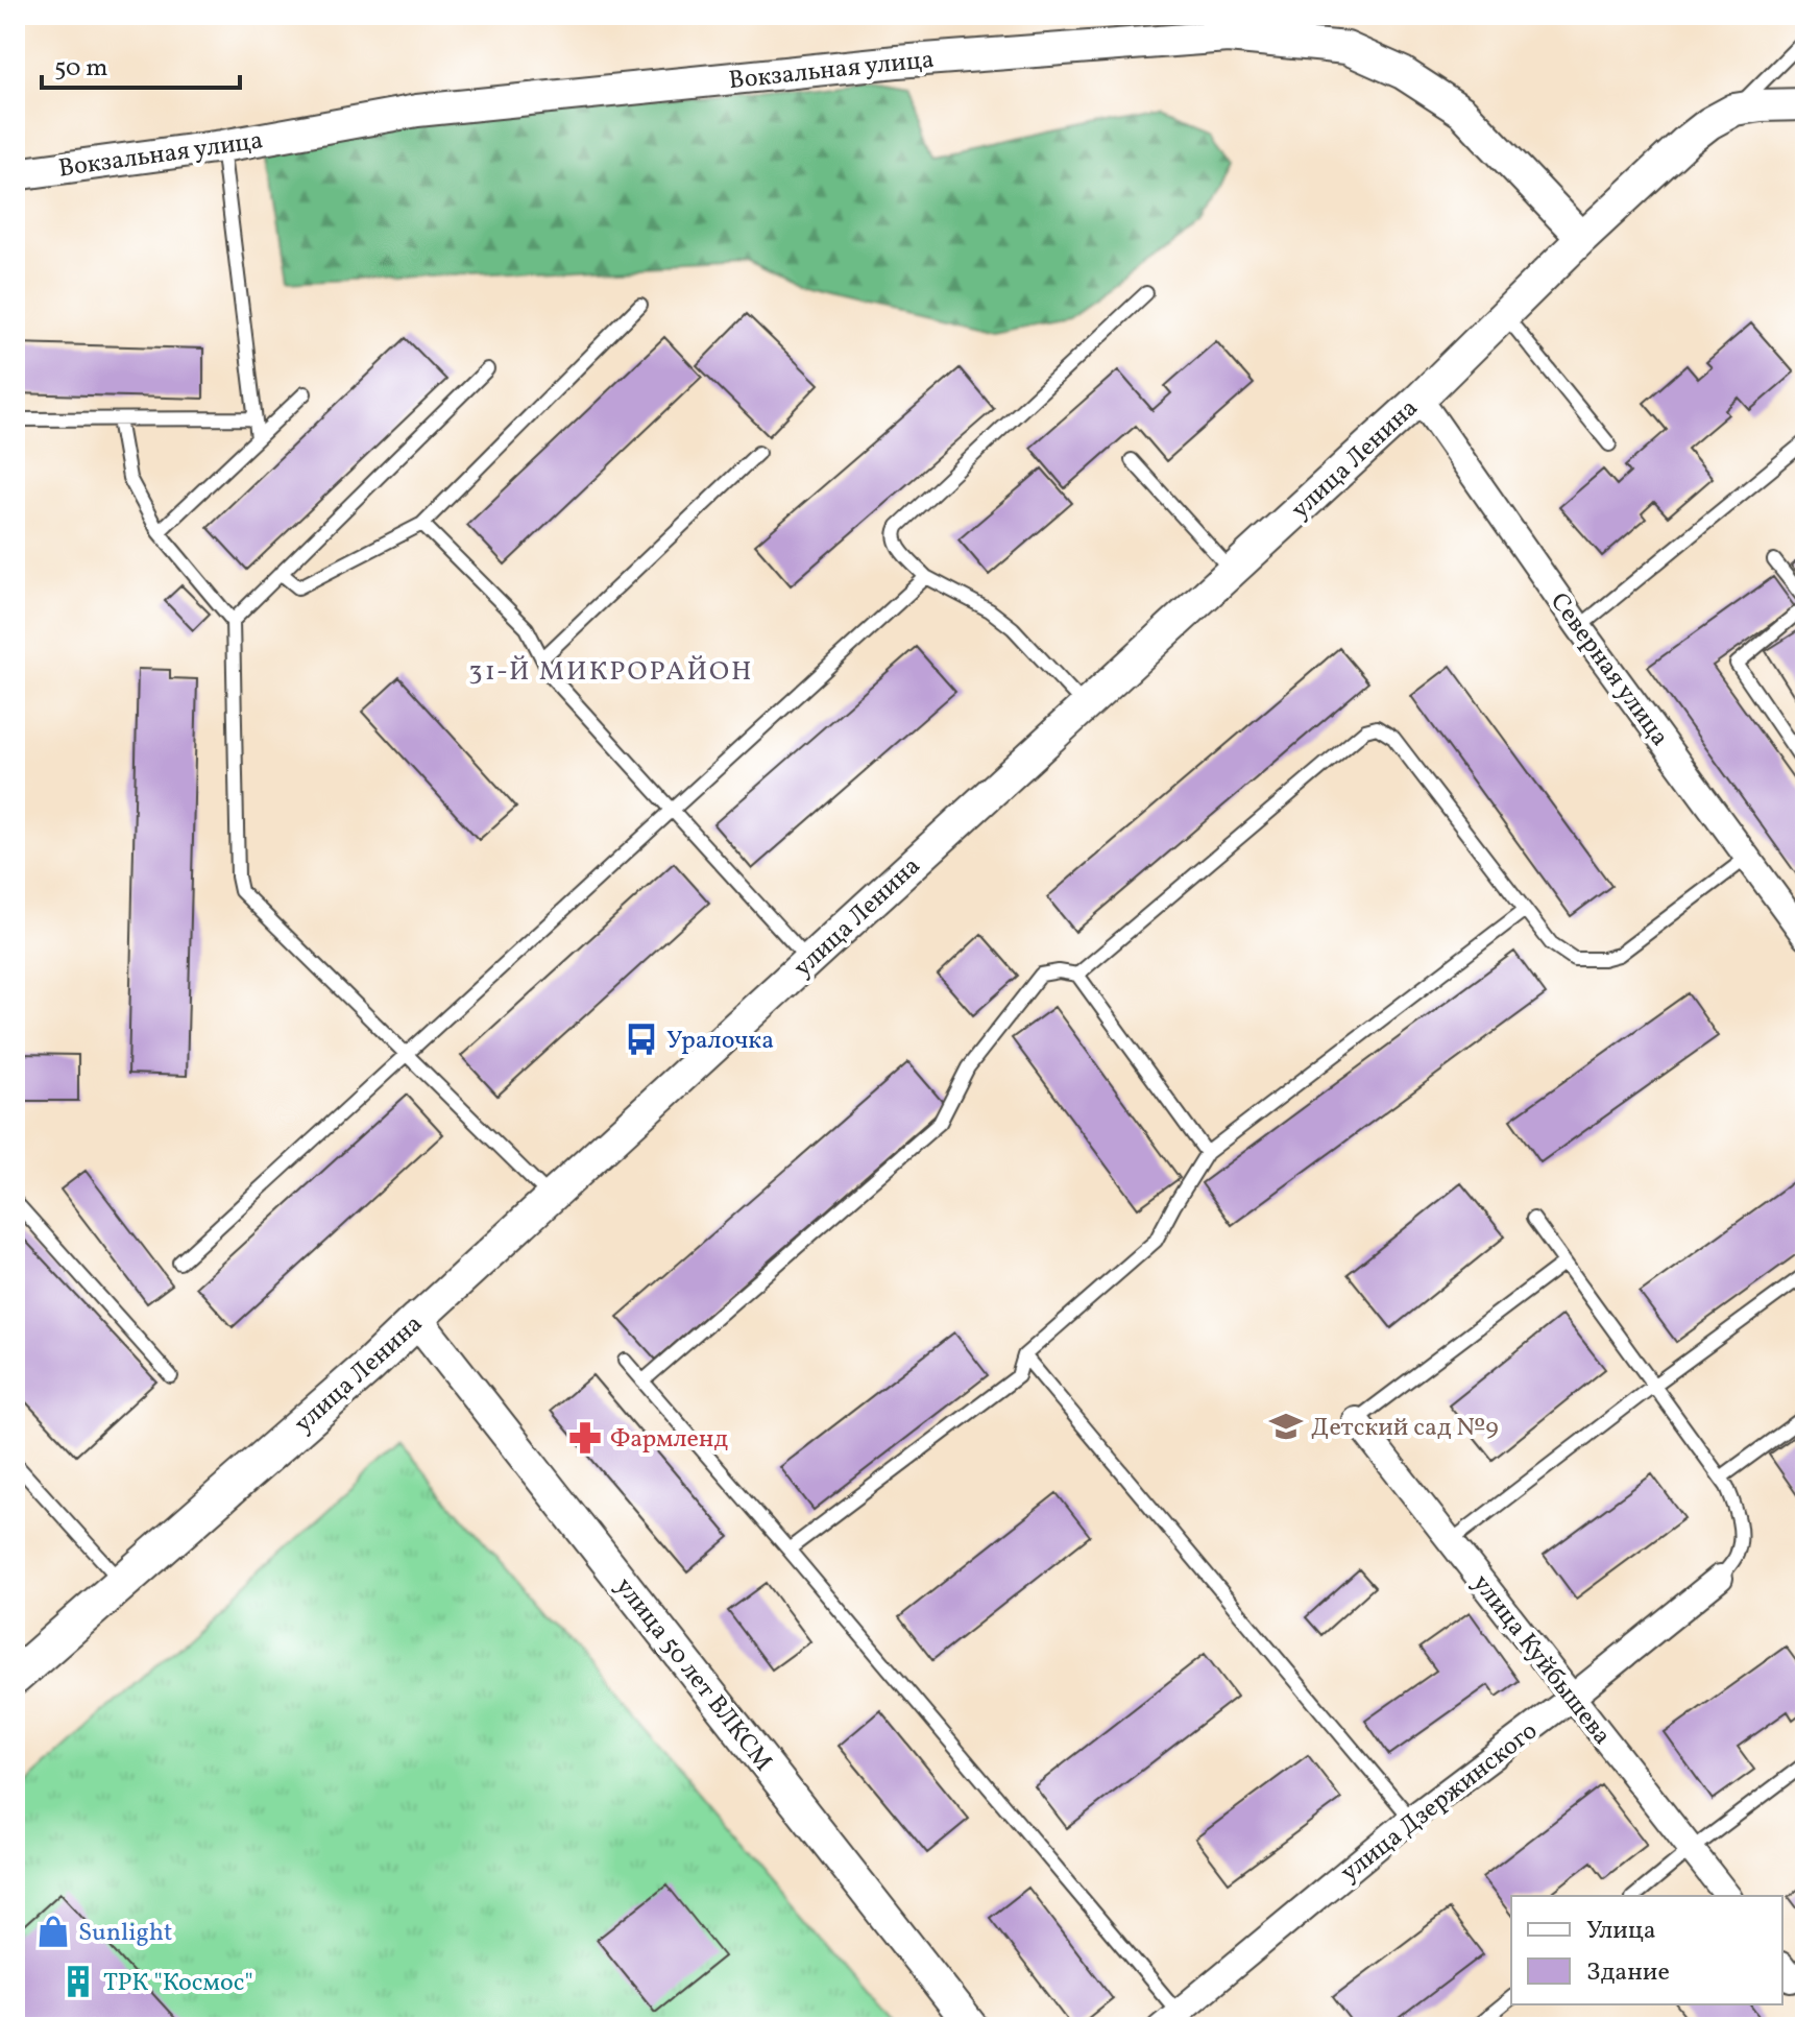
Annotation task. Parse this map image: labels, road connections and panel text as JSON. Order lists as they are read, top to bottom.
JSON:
{
  "streets": {
    "main road": ["улица Ленина"],
    "street": [
      "Вокзальная улица",
      "Северная улица",
      "улица Куйбышева",
      "улица 50 лет ВЛКСМ",
      "улица Дзержинского"
    ]
  },
  "crossings": [
    ["Вокзальная улица", "улица Ленина"],
    ["улица Ленина", "Северная улица"],
    ["улица Ленина", "улица 50 лет ВЛКСМ"],
    ["улица Куйбышева", "улица Дзержинского"]
  ],
  "districts": ["31-Й МИКРОРАЙОН"],
  "places": {
    "bus stop": ["Уралочка"],
    "school or university": ["Детский сад №9"],
    "pharmacy": ["Фармленд"],
    "shop": ["Sunlight"],
    "building": ["ТРК \"Космос\""]
  },
  "legend": ["Улица", "Здание"],
  "scale_bar": "50 m"
}
